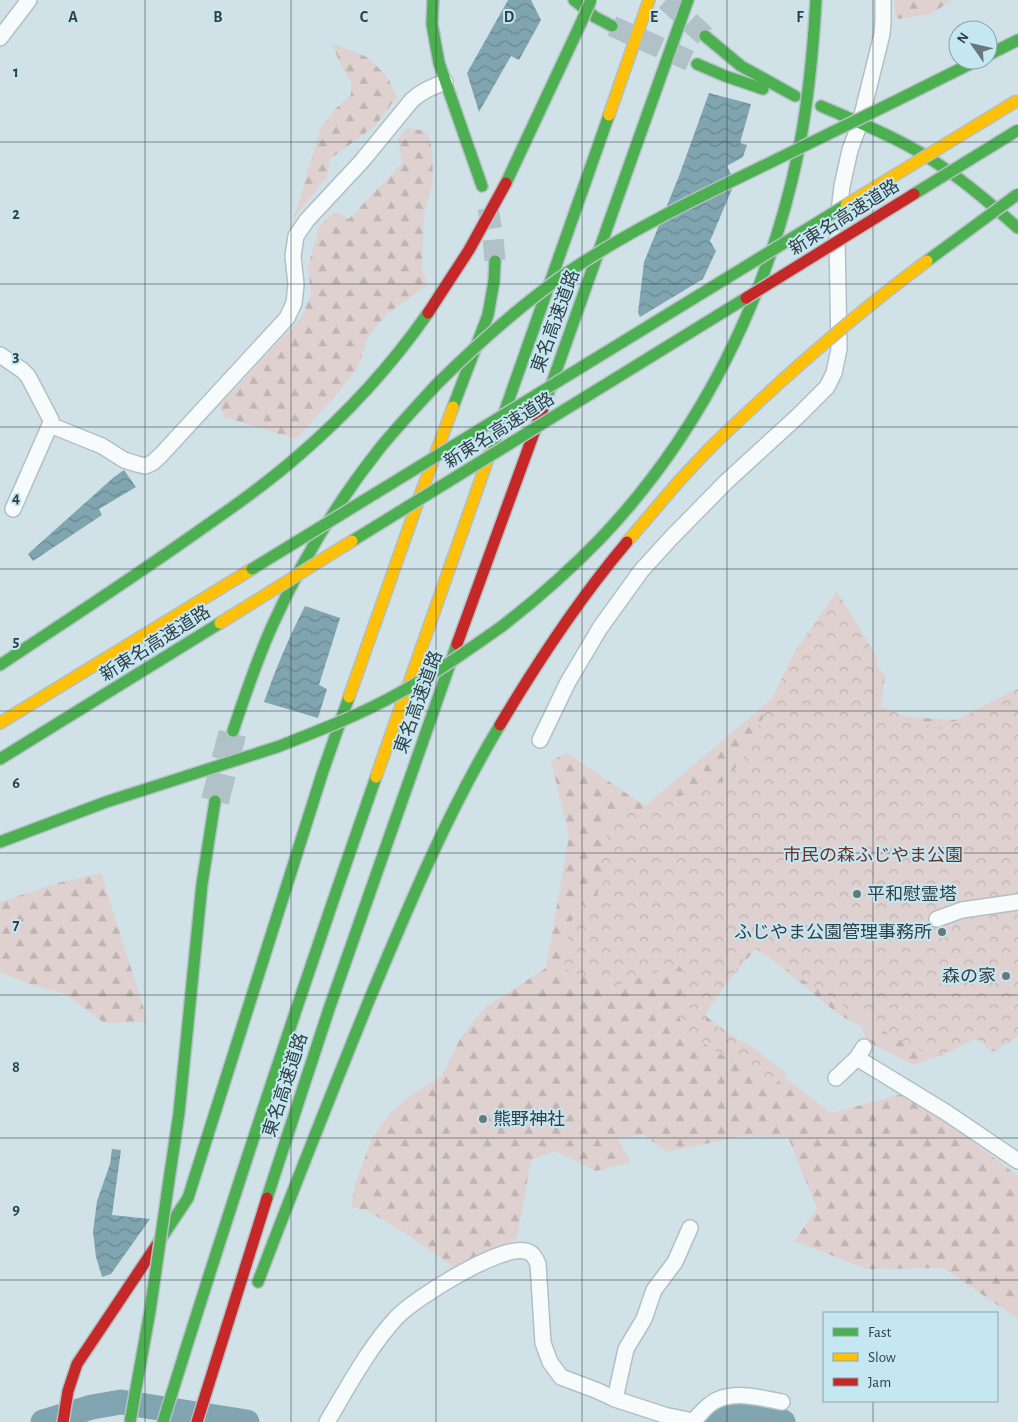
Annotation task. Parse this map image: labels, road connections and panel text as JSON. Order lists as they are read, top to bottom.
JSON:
{
  "streets": {
    "main road": ["新東名高速道路", "東名高速道路"]
  },
  "parks": ["市民の森ふじやま公園"],
  "places": [
    "平和慰霊塔",
    "ふじやま公園管理事務所",
    "森の家",
    "熊野神社"
  ],
  "legend": ["Fast", "Slow", "Jam"],
  "north": "top left",
  "grid": {
    "columns": [
      "A",
      "B",
      "C",
      "D",
      "E",
      "F"
    ],
    "rows": [
      "1",
      "2",
      "3",
      "4",
      "5",
      "6",
      "7",
      "8",
      "9"
    ]
  }
}
